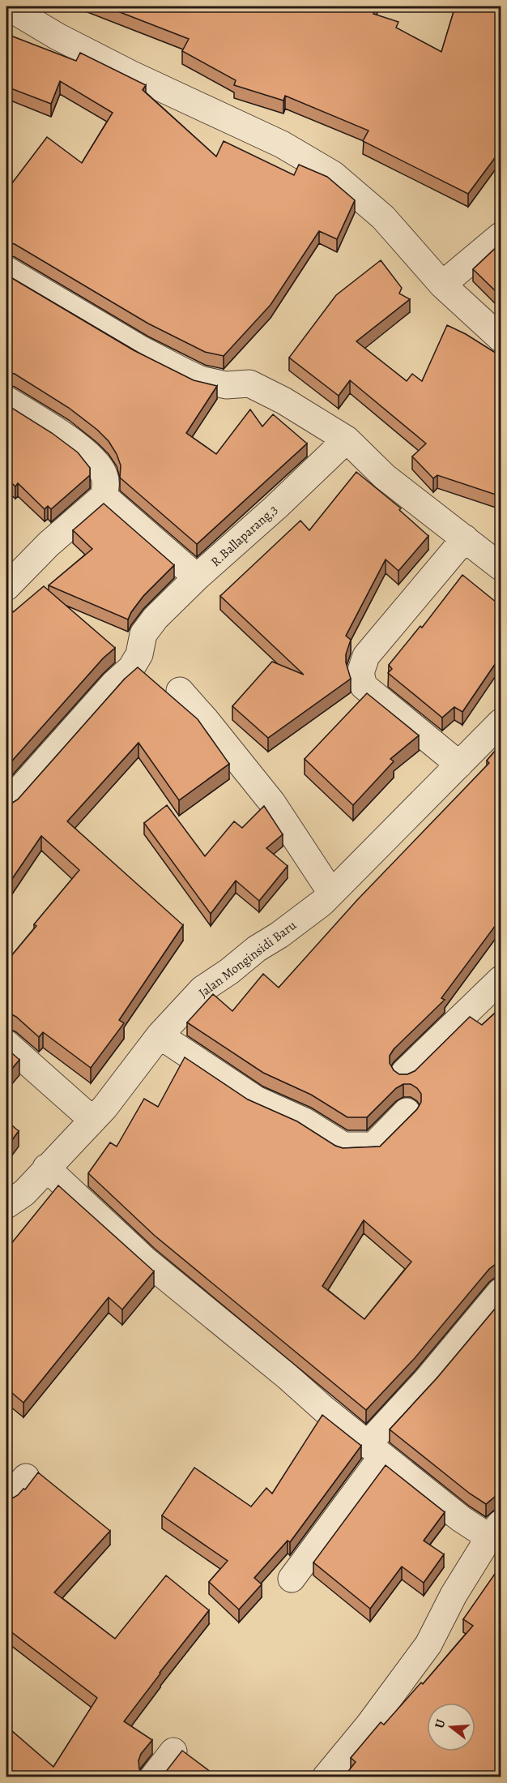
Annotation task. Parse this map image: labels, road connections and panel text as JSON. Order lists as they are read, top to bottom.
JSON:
{
  "streets": {
    "street": ["R.Ballaparang,3", "Jalan Monginsidi Baru"]
  },
  "north": "left"
}
